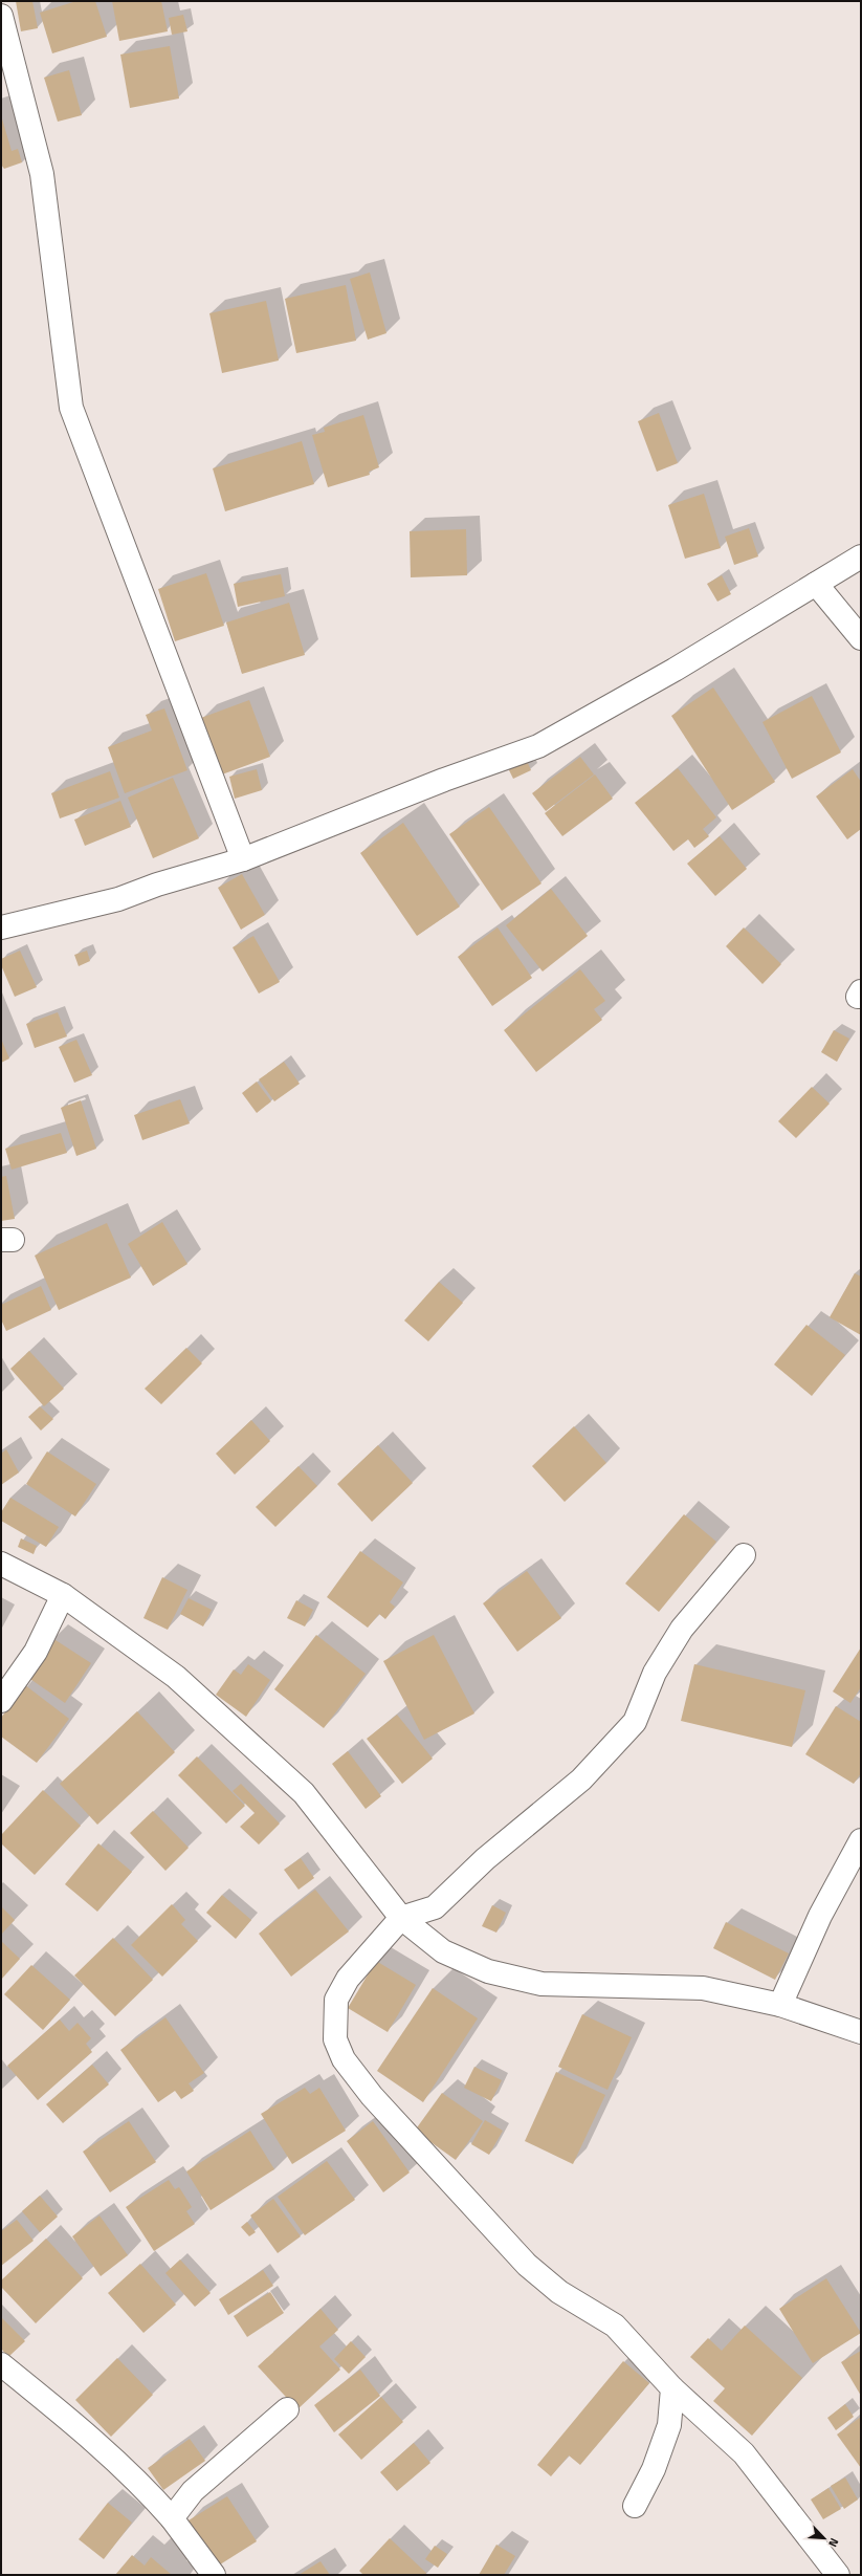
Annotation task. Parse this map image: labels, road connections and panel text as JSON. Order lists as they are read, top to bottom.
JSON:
{
  "north": "bottom right"
}
